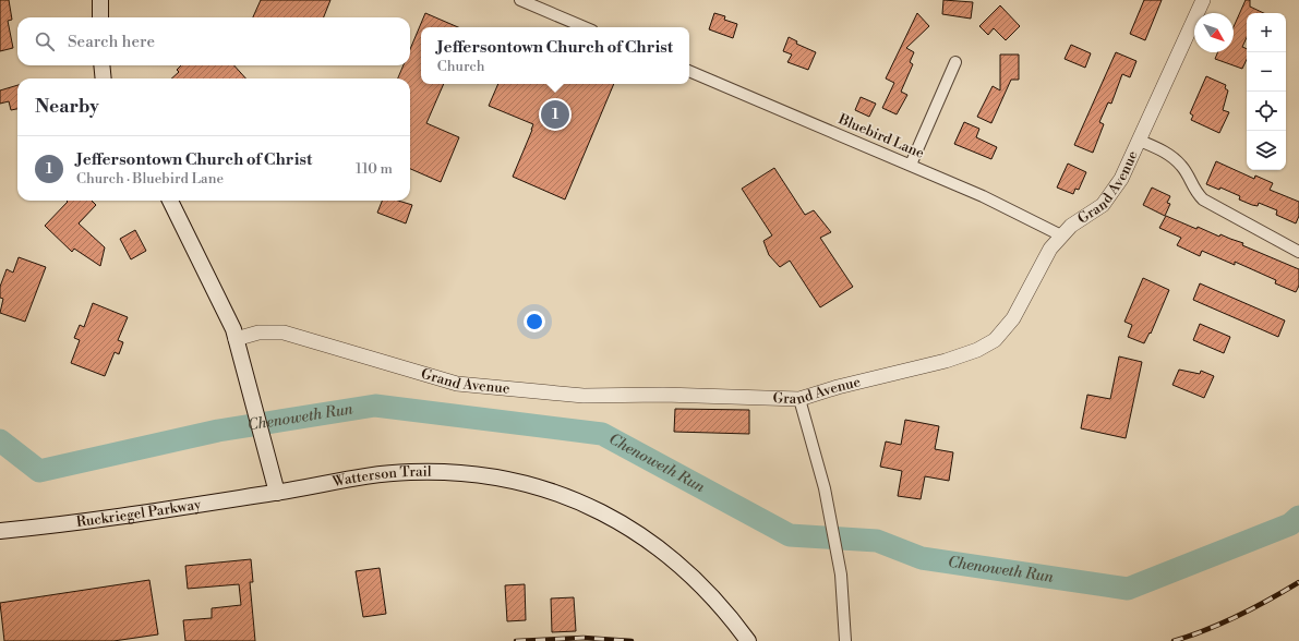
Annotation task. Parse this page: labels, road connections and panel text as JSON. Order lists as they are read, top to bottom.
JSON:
{
  "streets": {
    "main road": ["Watterson Trail", "Ruckriegel Parkway"],
    "street": ["Bluebird Lane", "Grand Avenue"]
  },
  "crossings": [
    ["Bluebird Lane", "Grand Avenue"],
    ["Watterson Trail", "Ruckriegel Parkway"]
  ],
  "water": ["Chenoweth Run"],
  "north": "bottom right",
  "page": {
    "map_buttons": ["+", "−"],
    "search": "Search here",
    "popup": ["Jeffersontown Church of Christ", "Church"],
    "heading": "Nearby",
    "pins": "1",
    "list": [
      {
        "mark": "1",
        "name": "Jeffersontown Church of Christ",
        "note": "Church · Bluebird Lane",
        "value": "110 m"
      }
    ]
  }
}
